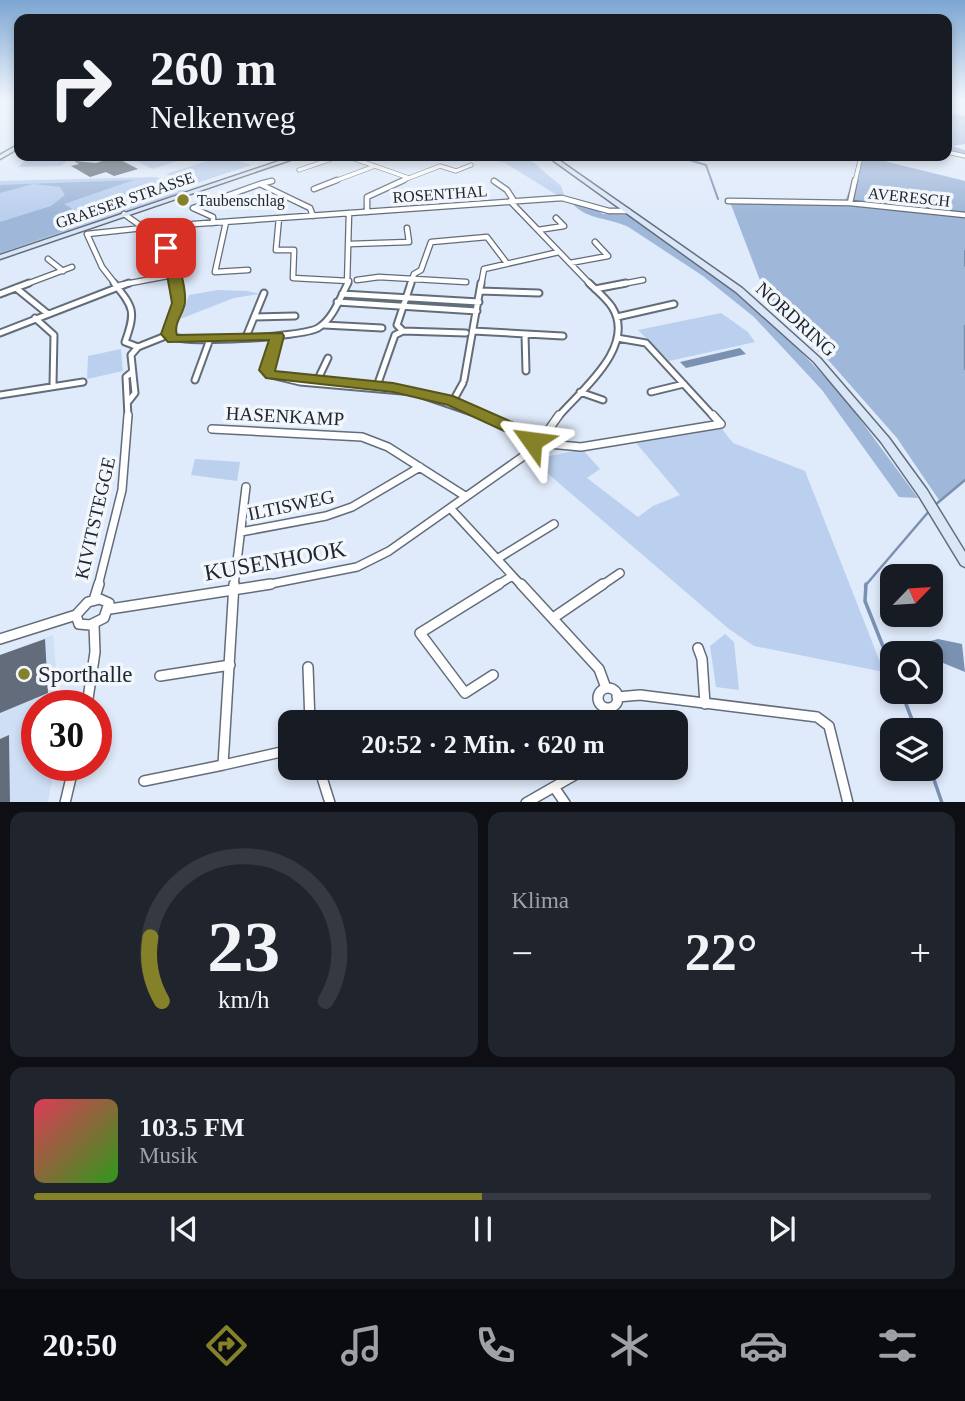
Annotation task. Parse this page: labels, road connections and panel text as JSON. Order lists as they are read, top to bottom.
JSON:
{
  "streets": {
    "main road": ["GRAESER STRASSE", "NORDRING"],
    "street": [
      "ROSENTHAL",
      "AVERESCH",
      "HASENKAMP",
      "ILTISWEG",
      "KIVITSTEGGE",
      "KUSENHOOK"
    ]
  },
  "crossings": [
    ["ROSENTHAL", "NORDRING"],
    ["HASENKAMP", "ILTISWEG"],
    ["HASENKAMP", "KUSENHOOK"],
    ["KIVITSTEGGE", "KUSENHOOK"]
  ],
  "places": ["Taubenschlag", "Sporthalle"],
  "north": "top right",
  "page": {
    "turn": ["260 m", "Nelkenweg"],
    "limit": "30",
    "trip": "20:52 · 2 Min. · 620 m",
    "tile": "Klima",
    "heat": ["−", "22°", "+"],
    "song": ["103.5 FM", "Musik"],
    "tabs": "20:50",
    "gauge": ["23", "km/h"]
  }
}
